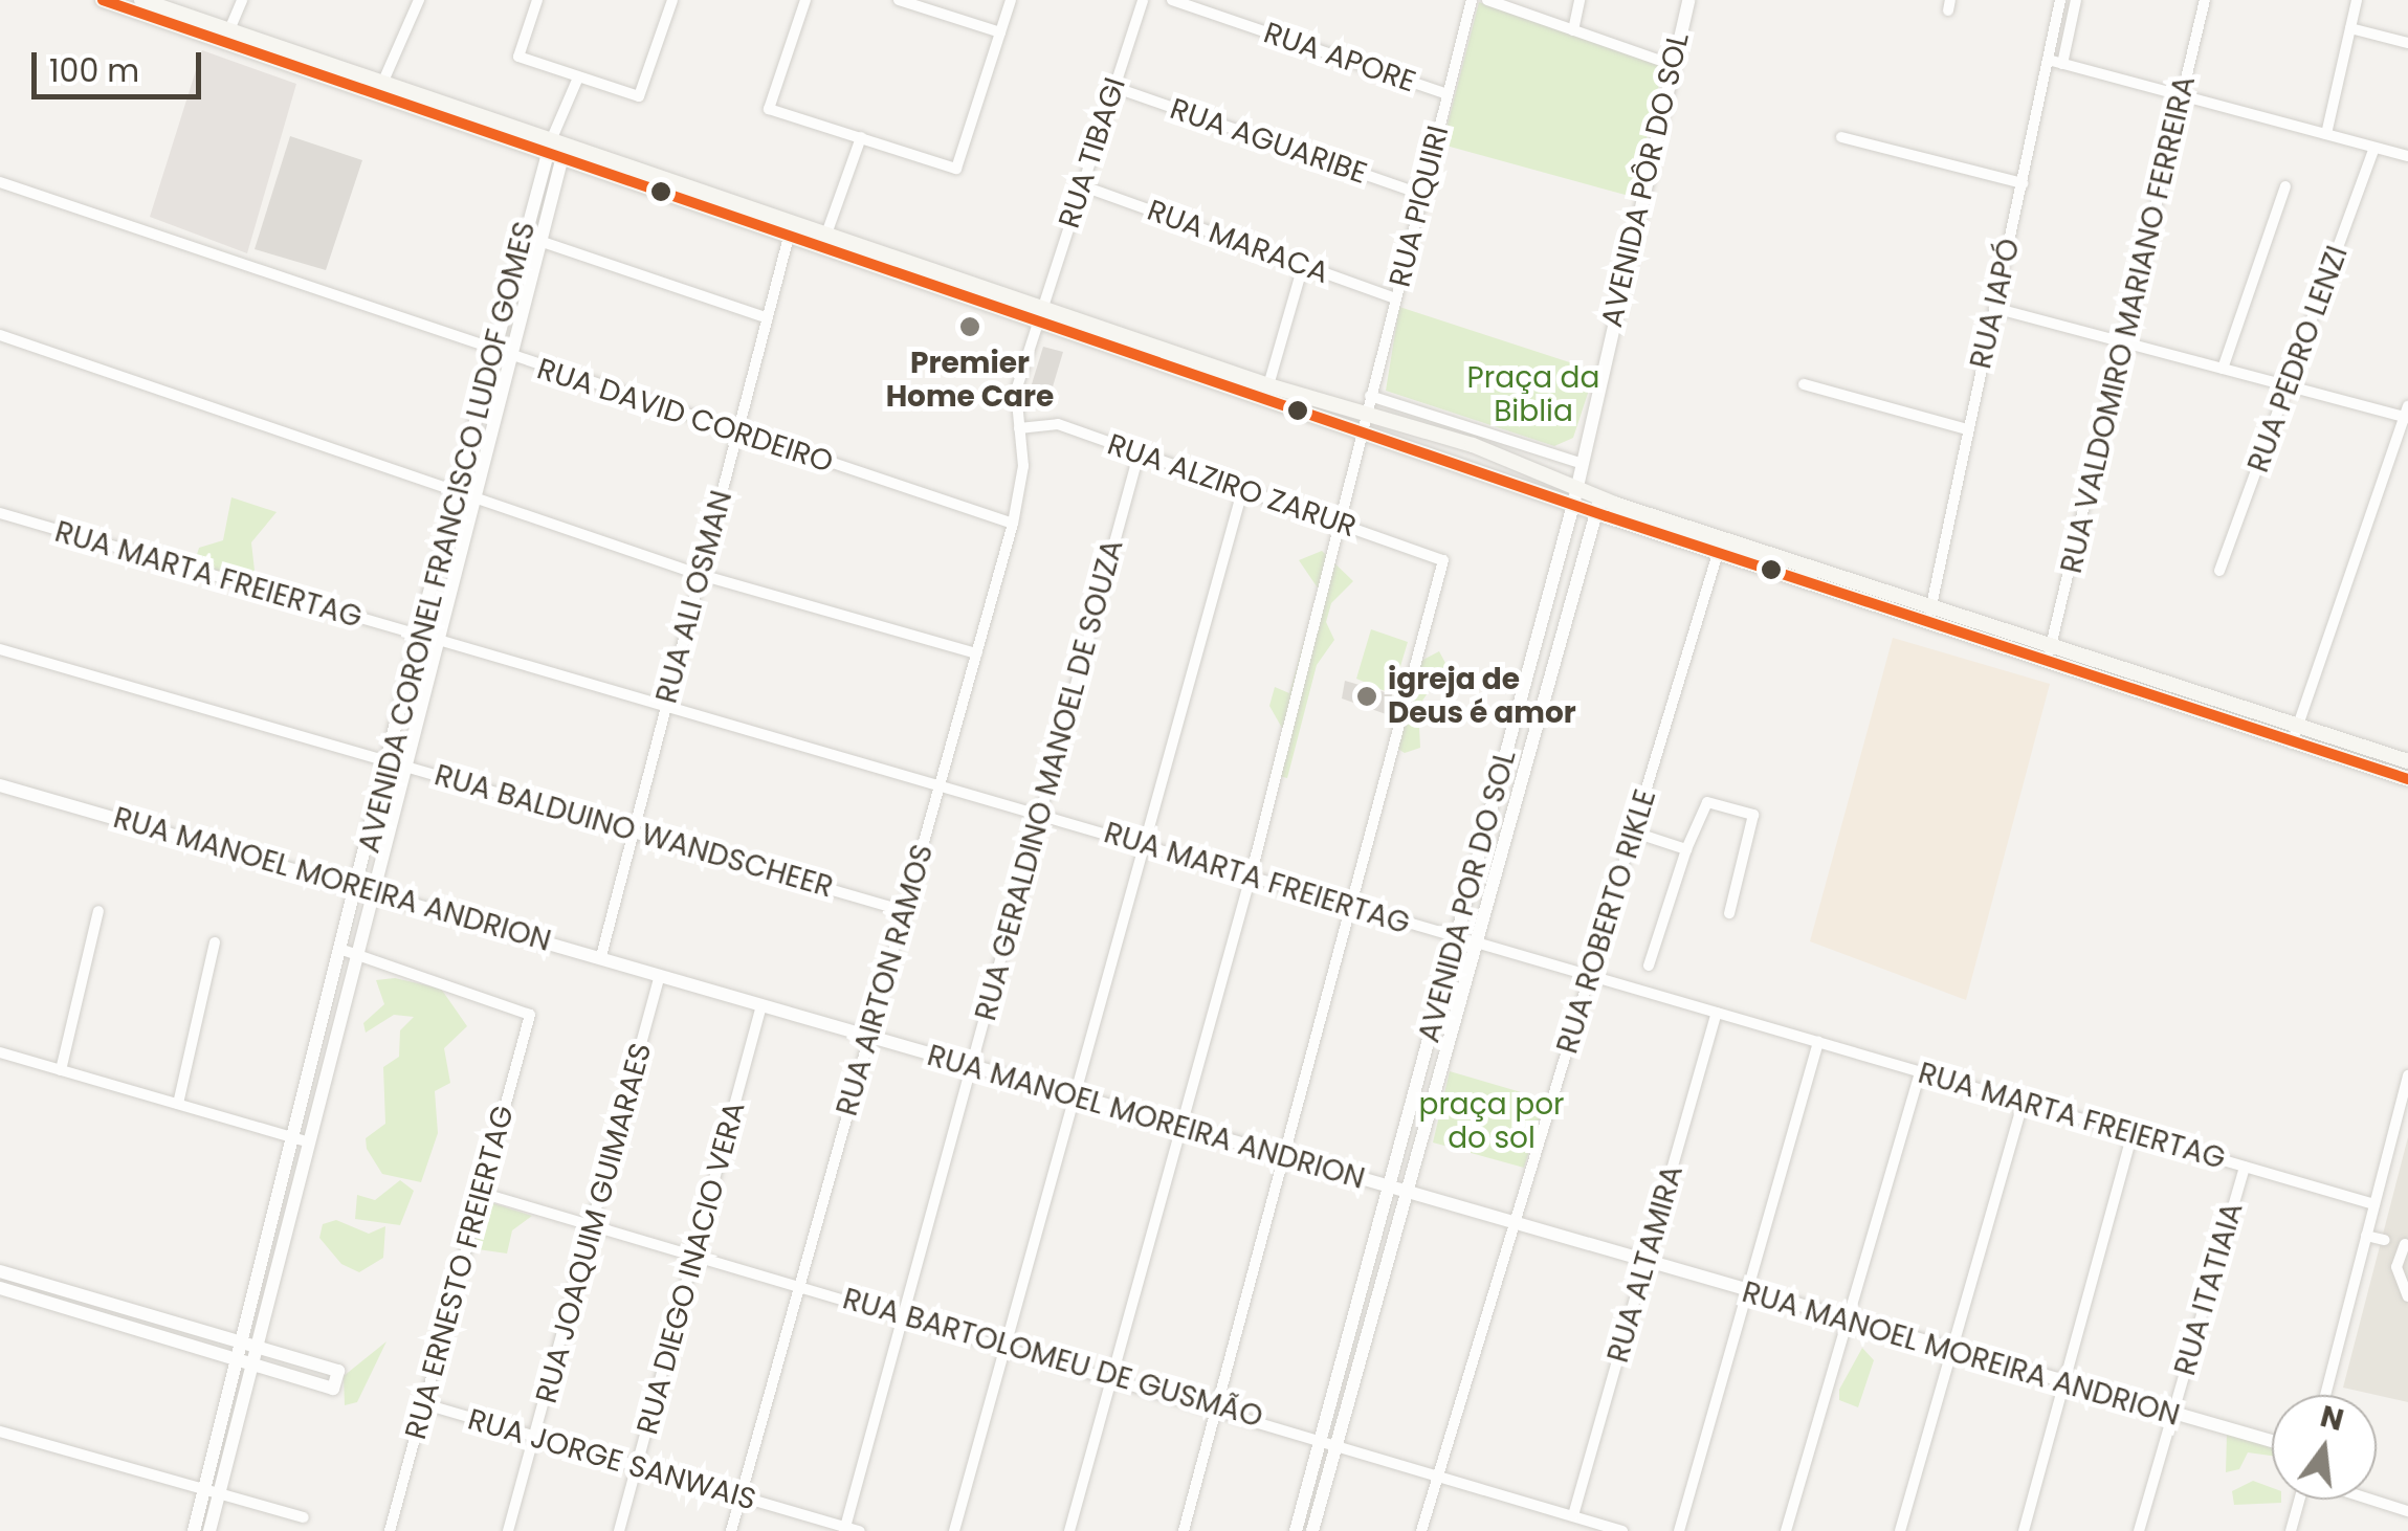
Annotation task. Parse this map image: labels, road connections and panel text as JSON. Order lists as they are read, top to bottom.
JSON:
{
  "streets": {
    "street": [
      "RUA APORE",
      "RUA AGUARIBE",
      "RUA TIBAGI",
      "AVENIDA PÔR DO SOL",
      "RUA PIQUIRI",
      "RUA MARACA",
      "RUA IAPÓ",
      "RUA VALDOMIRO MARIANO FERREIRA",
      "RUA PEDRO LENZI",
      "RUA DAVID CORDEIRO",
      "RUA ALZIRO ZARUR",
      "AVENIDA CORONEL FRANCISCO LUDOF GOMES",
      "RUA MARTA FREIERTAG",
      "RUA ALI OSMAN",
      "RUA GERALDINO MANOEL DE SOUZA",
      "RUA BALDUINO WANDSCHEER",
      "RUA MANOEL MOREIRA ANDRION",
      "AVENIDA POR DO SOL",
      "RUA ROBERTO RIKLE",
      "RUA AIRTON RAMOS",
      "RUA JOAQUIM GUIMARAES",
      "RUA ALTAMIRA",
      "RUA DIEGO INACIO VERA",
      "RUA ERNESTO FREIERTAG",
      "RUA ITATIAIA",
      "RUA BARTOLOMEU DE GUSMÃO",
      "RUA JORGE SANWAIS"
    ]
  },
  "crossings": [
    ["RUA APORE", "RUA PIQUIRI"],
    ["RUA AGUARIBE", "RUA TIBAGI"],
    ["RUA AGUARIBE", "RUA PIQUIRI"],
    ["RUA TIBAGI", "RUA MARACA"],
    ["RUA TIBAGI", "RUA ALZIRO ZARUR"],
    ["RUA TIBAGI", "RUA AIRTON RAMOS"],
    ["AVENIDA PÔR DO SOL", "AVENIDA POR DO SOL"],
    ["RUA PIQUIRI", "RUA MARACA"],
    ["RUA PIQUIRI", "RUA ALZIRO ZARUR"],
    ["RUA PIQUIRI", "RUA MARTA FREIERTAG"],
    ["RUA PIQUIRI", "RUA MANOEL MOREIRA ANDRION"],
    ["RUA PIQUIRI", "RUA BARTOLOMEU DE GUSMÃO"],
    ["RUA DAVID CORDEIRO", "AVENIDA CORONEL FRANCISCO LUDOF GOMES"],
    ["RUA DAVID CORDEIRO", "RUA ALI OSMAN"],
    ["RUA DAVID CORDEIRO", "RUA AIRTON RAMOS"],
    ["RUA ALZIRO ZARUR", "RUA MARTA FREIERTAG"],
    ["RUA ALZIRO ZARUR", "RUA GERALDINO MANOEL DE SOUZA"],
    ["RUA ALZIRO ZARUR", "RUA AIRTON RAMOS"],
    ["AVENIDA CORONEL FRANCISCO LUDOF GOMES", "RUA MARTA FREIERTAG"],
    ["AVENIDA CORONEL FRANCISCO LUDOF GOMES", "RUA BALDUINO WANDSCHEER"],
    ["AVENIDA CORONEL FRANCISCO LUDOF GOMES", "RUA MANOEL MOREIRA ANDRION"],
    ["AVENIDA CORONEL FRANCISCO LUDOF GOMES", "RUA ERNESTO FREIERTAG"],
    ["RUA MARTA FREIERTAG", "RUA ALI OSMAN"],
    ["RUA MARTA FREIERTAG", "RUA GERALDINO MANOEL DE SOUZA"],
    ["RUA MARTA FREIERTAG", "AVENIDA POR DO SOL"],
    ["RUA MARTA FREIERTAG", "RUA ROBERTO RIKLE"],
    ["RUA MARTA FREIERTAG", "RUA AIRTON RAMOS"],
    ["RUA MARTA FREIERTAG", "RUA ALTAMIRA"],
    ["RUA MARTA FREIERTAG", "RUA ITATIAIA"],
    ["RUA ALI OSMAN", "RUA BALDUINO WANDSCHEER"],
    ["RUA ALI OSMAN", "RUA MANOEL MOREIRA ANDRION"],
    ["RUA GERALDINO MANOEL DE SOUZA", "RUA MANOEL MOREIRA ANDRION"],
    ["RUA GERALDINO MANOEL DE SOUZA", "RUA BARTOLOMEU DE GUSMÃO"],
    ["RUA GERALDINO MANOEL DE SOUZA", "RUA JORGE SANWAIS"],
    ["RUA BALDUINO WANDSCHEER", "RUA AIRTON RAMOS"],
    ["RUA MANOEL MOREIRA ANDRION", "AVENIDA POR DO SOL"],
    ["RUA MANOEL MOREIRA ANDRION", "RUA ROBERTO RIKLE"],
    ["RUA MANOEL MOREIRA ANDRION", "RUA AIRTON RAMOS"],
    ["RUA MANOEL MOREIRA ANDRION", "RUA JOAQUIM GUIMARAES"],
    ["RUA MANOEL MOREIRA ANDRION", "RUA ALTAMIRA"],
    ["RUA MANOEL MOREIRA ANDRION", "RUA DIEGO INACIO VERA"],
    ["RUA MANOEL MOREIRA ANDRION", "RUA ITATIAIA"],
    ["AVENIDA POR DO SOL", "RUA BARTOLOMEU DE GUSMÃO"],
    ["RUA ROBERTO RIKLE", "RUA BARTOLOMEU DE GUSMÃO"],
    ["RUA AIRTON RAMOS", "RUA BARTOLOMEU DE GUSMÃO"],
    ["RUA AIRTON RAMOS", "RUA JORGE SANWAIS"],
    ["RUA JOAQUIM GUIMARAES", "RUA BARTOLOMEU DE GUSMÃO"],
    ["RUA JOAQUIM GUIMARAES", "RUA JORGE SANWAIS"],
    ["RUA ALTAMIRA", "RUA BARTOLOMEU DE GUSMÃO"],
    ["RUA DIEGO INACIO VERA", "RUA BARTOLOMEU DE GUSMÃO"],
    ["RUA DIEGO INACIO VERA", "RUA JORGE SANWAIS"],
    ["RUA ERNESTO FREIERTAG", "RUA BARTOLOMEU DE GUSMÃO"],
    ["RUA ERNESTO FREIERTAG", "RUA JORGE SANWAIS"]
  ],
  "parks": ["Praça da Biblia", "praça por do sol"],
  "places": ["Premier Home Care", "igreja de Deus é amor"],
  "scale_bar": "100 m",
  "north": "top"
}
